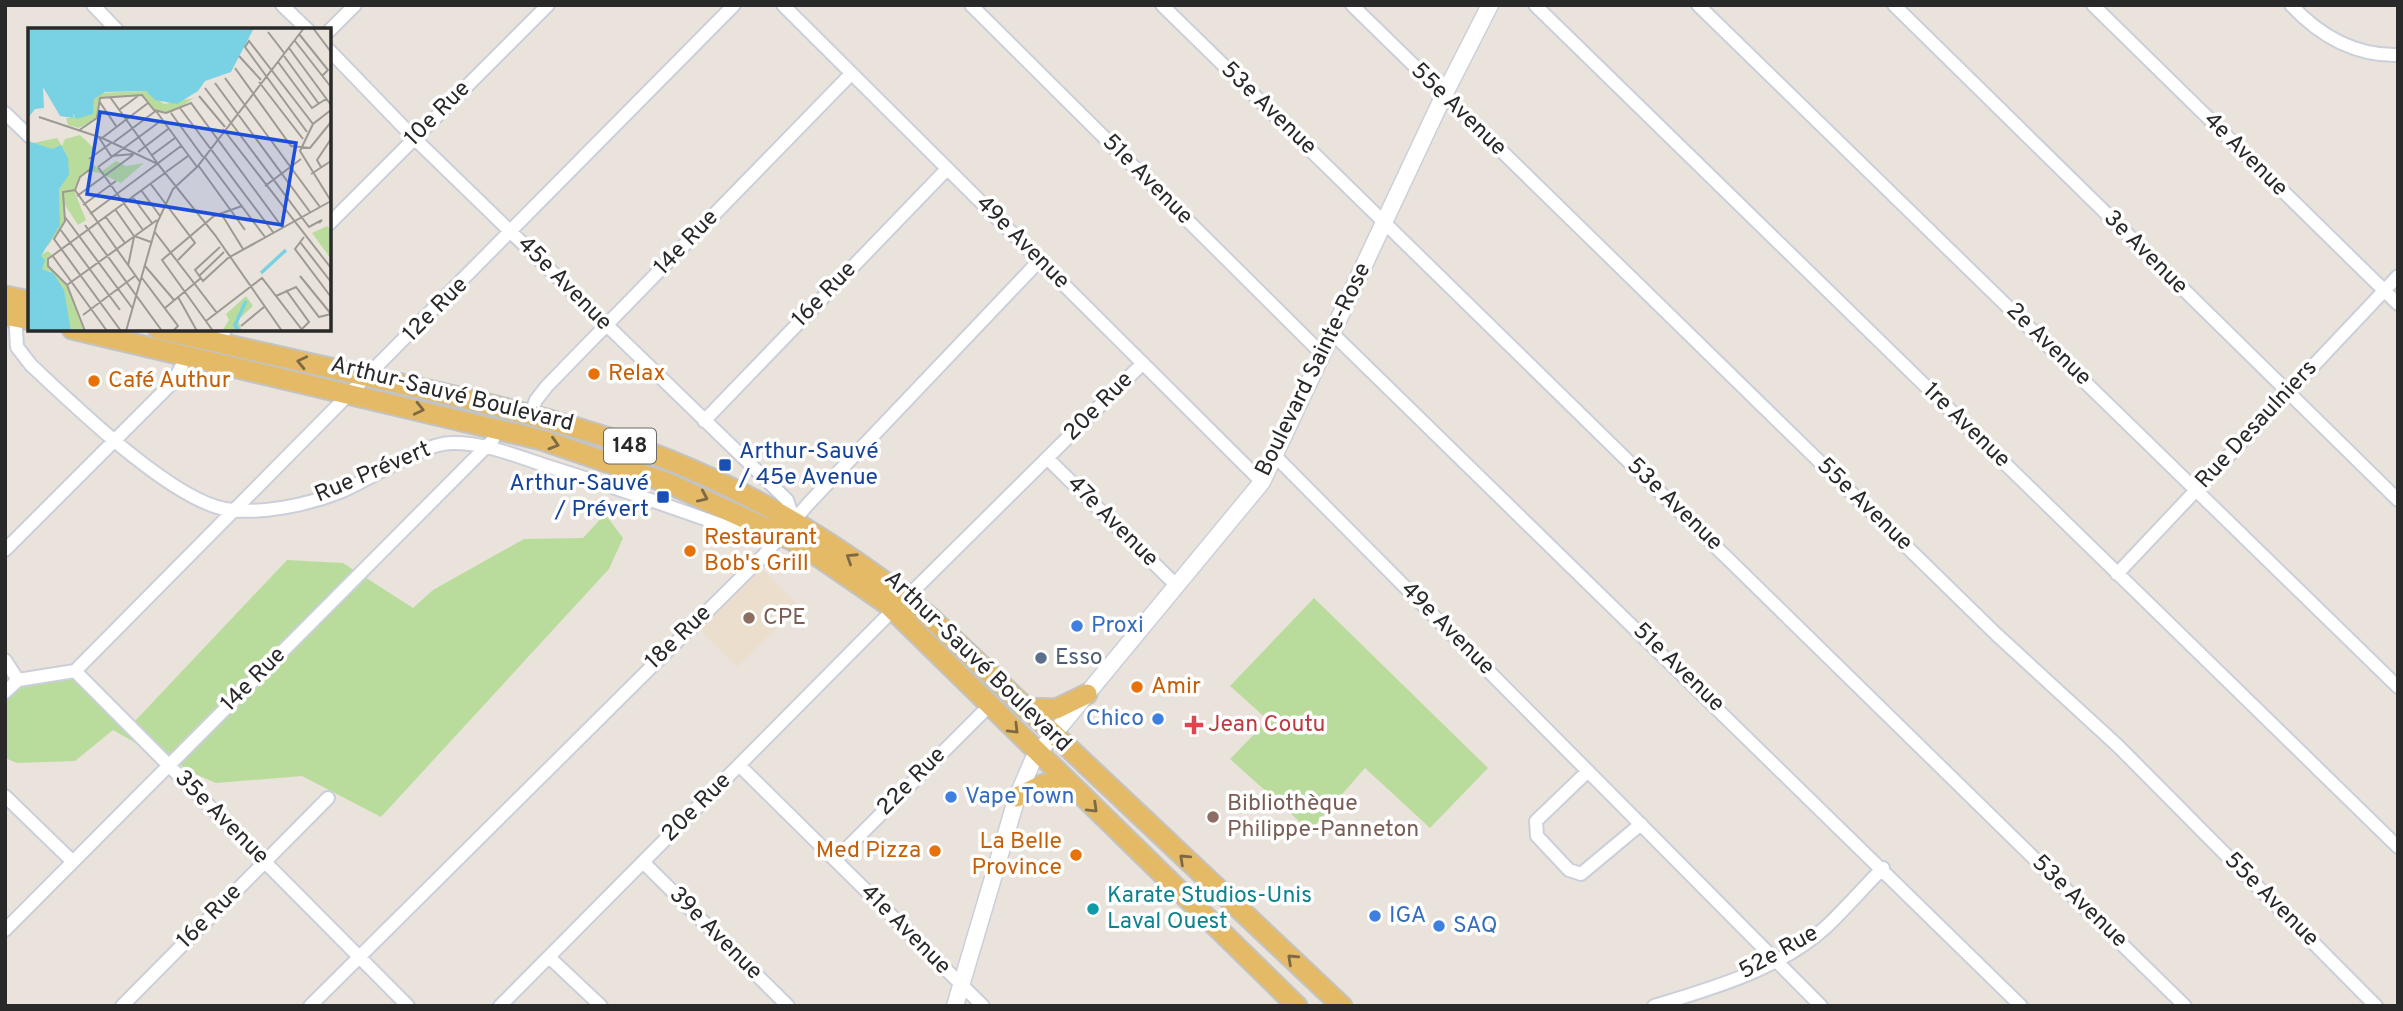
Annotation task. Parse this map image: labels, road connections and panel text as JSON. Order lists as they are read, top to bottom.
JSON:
{
  "streets": {
    "main road": ["Arthur-Sauvé Boulevard", "148"],
    "street": [
      "53e Avenue",
      "55e Avenue",
      "10e Rue",
      "4e Avenue",
      "51e Avenue",
      "14e Rue",
      "49e Avenue",
      "3e Avenue",
      "45e Avenue",
      "16e Rue",
      "12e Rue",
      "2e Avenue",
      "Boulevard Sainte-Rose",
      "20e Rue",
      "Rue Desaulniers",
      "1re Avenue",
      "Rue Prévert",
      "47e Avenue",
      "18e Rue",
      "22e Rue",
      "35e Avenue",
      "41e Avenue",
      "39e Avenue",
      "52e Rue"
    ]
  },
  "crossings": [
    ["53e Avenue", "Boulevard Sainte-Rose"],
    ["55e Avenue", "Boulevard Sainte-Rose"],
    ["10e Rue", "45e Avenue"],
    ["4e Avenue", "Rue Desaulniers"],
    ["51e Avenue", "Boulevard Sainte-Rose"],
    ["51e Avenue", "52e Rue"],
    ["14e Rue", "49e Avenue"],
    ["14e Rue", "45e Avenue"],
    ["14e Rue", "Arthur-Sauvé Boulevard"],
    ["14e Rue", "Rue Prévert"],
    ["14e Rue", "35e Avenue"],
    ["49e Avenue", "16e Rue"],
    ["49e Avenue", "Boulevard Sainte-Rose"],
    ["49e Avenue", "20e Rue"],
    ["49e Avenue", "18e Rue"],
    ["49e Avenue", "52e Rue"],
    ["3e Avenue", "Rue Desaulniers"],
    ["45e Avenue", "16e Rue"],
    ["45e Avenue", "12e Rue"],
    ["45e Avenue", "Arthur-Sauvé Boulevard"],
    ["45e Avenue", "18e Rue"],
    ["16e Rue", "35e Avenue"],
    ["12e Rue", "Arthur-Sauvé Boulevard"],
    ["12e Rue", "Rue Prévert"],
    ["12e Rue", "35e Avenue"],
    ["2e Avenue", "Rue Desaulniers"],
    ["Boulevard Sainte-Rose", "Arthur-Sauvé Boulevard"],
    ["Boulevard Sainte-Rose", "47e Avenue"],
    ["Boulevard Sainte-Rose", "41e Avenue"],
    ["Arthur-Sauvé Boulevard", "20e Rue"],
    ["Arthur-Sauvé Boulevard", "Rue Prévert"],
    ["Arthur-Sauvé Boulevard", "18e Rue"],
    ["Arthur-Sauvé Boulevard", "22e Rue"],
    ["20e Rue", "47e Avenue"],
    ["20e Rue", "41e Avenue"],
    ["20e Rue", "39e Avenue"],
    ["Rue Desaulniers", "1re Avenue"],
    ["Rue Prévert", "18e Rue"],
    ["18e Rue", "35e Avenue"],
    ["22e Rue", "41e Avenue"]
  ],
  "places": {
    "other": [
      "Relax",
      "Café Authur",
      "Restaurant Bob's Grill",
      "CPE",
      "Proxi",
      "Esso",
      "Amir",
      "Chico",
      "Vape Town",
      "Bibliothèque Philippe-Panneton",
      "Med Pizza",
      "La Belle Province",
      "Karate Studios-Unis Laval Ouest",
      "IGA",
      "SAQ"
    ],
    "transit": ["Arthur-Sauvé / 45e Avenue", "Arthur-Sauvé / Prévert"],
    "health": ["Jean Coutu"]
  }
}
